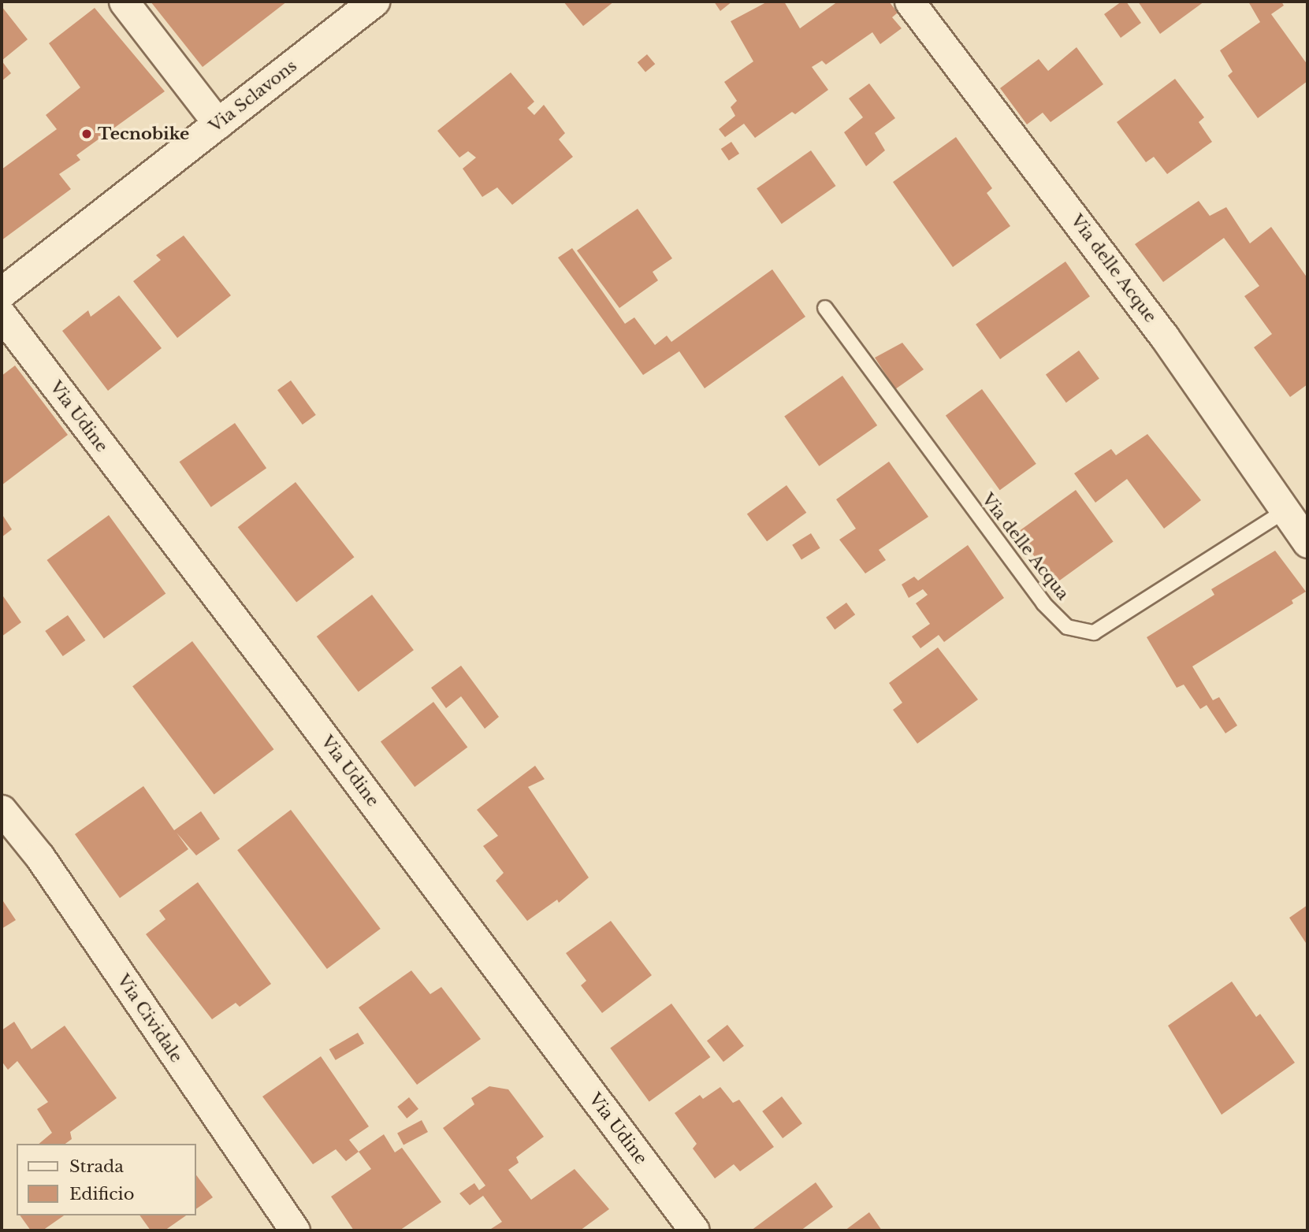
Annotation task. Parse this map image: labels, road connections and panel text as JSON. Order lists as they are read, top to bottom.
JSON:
{
  "streets": {
    "street": [
      "Via Sclavons",
      "Via delle Acque",
      "Via Udine",
      "Via Cividale"
    ],
    "lane": ["Via delle Acqua"]
  },
  "crossings": [
    ["Via delle Acque", "Via delle Acqua"]
  ],
  "places": ["Tecnobike"],
  "legend": ["Strada", "Edificio"]
}
